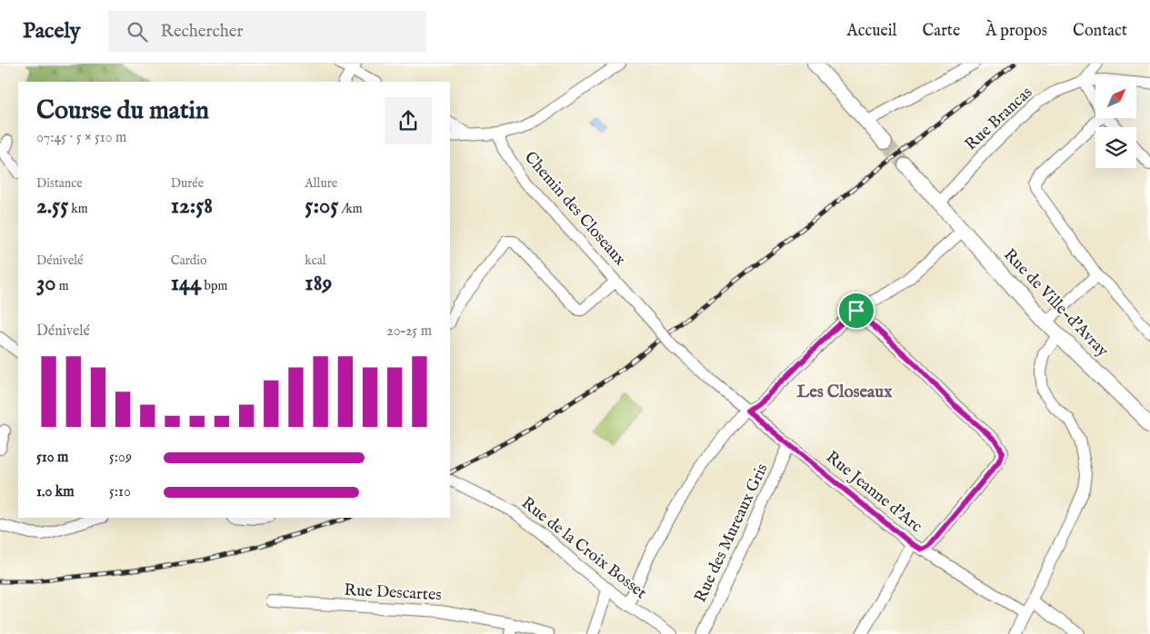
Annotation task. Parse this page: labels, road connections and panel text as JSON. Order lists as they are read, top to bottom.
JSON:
{
  "streets": {
    "main road": ["Rue de Ville-d'Avray"],
    "street": [
      "Rue Brancas",
      "Chemin des Closeaux",
      "Rue Jeanne d'Arc",
      "Rue des Mureaux Gris",
      "Rue de la Croix Bosset",
      "Rue Descartes"
    ]
  },
  "crossings": [
    ["Rue Brancas", "Rue de Ville-d'Avray"],
    ["Chemin des Closeaux", "Rue Jeanne d'Arc"],
    ["Rue Jeanne d'Arc", "Rue des Mureaux Gris"]
  ],
  "districts": ["Les Closeaux"],
  "north": "top right",
  "page": {
    "header": "Pacely",
    "search": "Rechercher",
    "nav": [
      "Accueil",
      "Carte",
      "À propos",
      "Contact"
    ],
    "heading": ["Course du matin", "07:45 · 5 × 510 m"],
    "stats": [
      ["Distance", "2.55 km"],
      ["Durée", "12:58"],
      ["Allure", "5:05 /km"],
      ["Dénivelé", "30 m"],
      ["Cardio", "144 bpm"],
      ["kcal", "189"]
    ],
    "chart": ["Dénivelé", "20–25 m"],
    "list": [
      {
        "name": "510 m",
        "note": "5:09"
      },
      {
        "name": "1.0 km",
        "note": "5:10"
      }
    ]
  }
}
